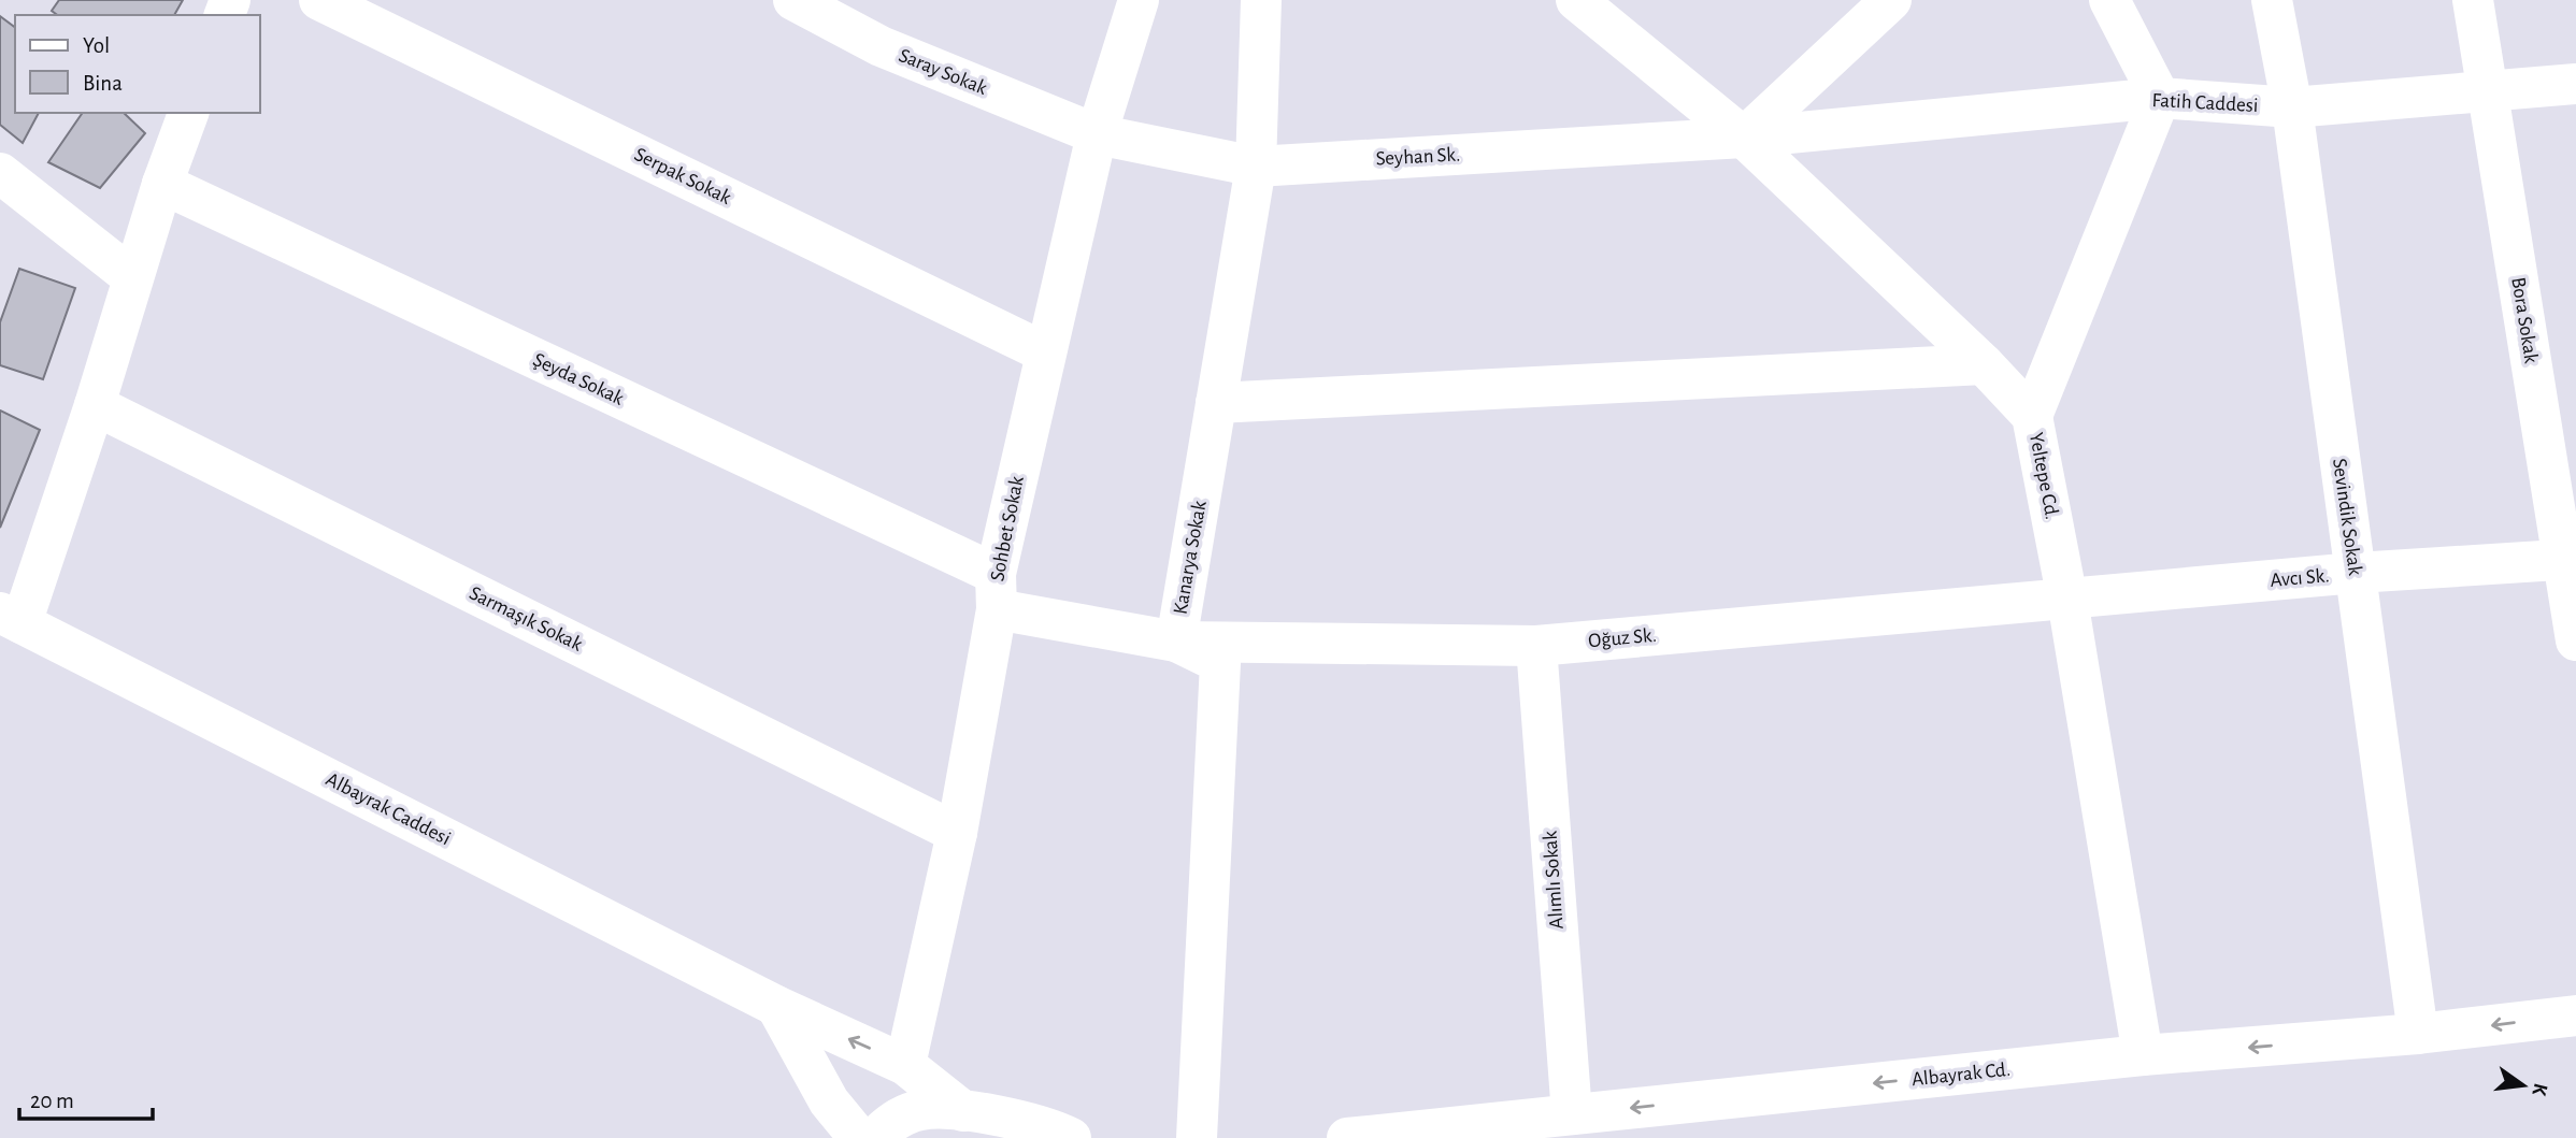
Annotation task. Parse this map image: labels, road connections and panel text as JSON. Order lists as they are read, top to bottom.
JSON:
{
  "streets": {
    "street": [
      "Saray Sokak",
      "Fatih Caddesi",
      "Seyhan Sk.",
      "Serpak Sokak",
      "Bora Sokak",
      "Şeyda Sokak",
      "Yeltepe Cd.",
      "Sevindik Sokak",
      "Sohbet Sokak",
      "Kanarya Sokak",
      "Avcı Sk.",
      "Sarmaşık Sokak",
      "Oğuz Sk.",
      "Albayrak Caddesi",
      "Alımlı Sokak",
      "Albayrak Cd."
    ]
  },
  "crossings": [
    ["Saray Sokak", "Seyhan Sk."],
    ["Saray Sokak", "Sohbet Sokak"],
    ["Fatih Caddesi", "Seyhan Sk."],
    ["Fatih Caddesi", "Bora Sokak"],
    ["Fatih Caddesi", "Yeltepe Cd."],
    ["Fatih Caddesi", "Sevindik Sokak"],
    ["Seyhan Sk.", "Yeltepe Cd."],
    ["Seyhan Sk.", "Sohbet Sokak"],
    ["Seyhan Sk.", "Kanarya Sokak"],
    ["Serpak Sokak", "Sohbet Sokak"],
    ["Bora Sokak", "Avcı Sk."],
    ["Şeyda Sokak", "Sohbet Sokak"],
    ["Şeyda Sokak", "Kanarya Sokak"],
    ["Şeyda Sokak", "Oğuz Sk."],
    ["Yeltepe Cd.", "Avcı Sk."],
    ["Yeltepe Cd.", "Oğuz Sk."],
    ["Yeltepe Cd.", "Albayrak Cd."],
    ["Sevindik Sokak", "Avcı Sk."],
    ["Sevindik Sokak", "Albayrak Cd."],
    ["Sohbet Sokak", "Sarmaşık Sokak"],
    ["Sohbet Sokak", "Albayrak Caddesi"],
    ["Kanarya Sokak", "Oğuz Sk."],
    ["Avcı Sk.", "Oğuz Sk."],
    ["Oğuz Sk.", "Alımlı Sokak"],
    ["Alımlı Sokak", "Albayrak Cd."]
  ],
  "one_way": ["Albayrak Cd."],
  "legend": ["Yol", "Bina"],
  "scale_bar": "20 m",
  "north": "right"
}
